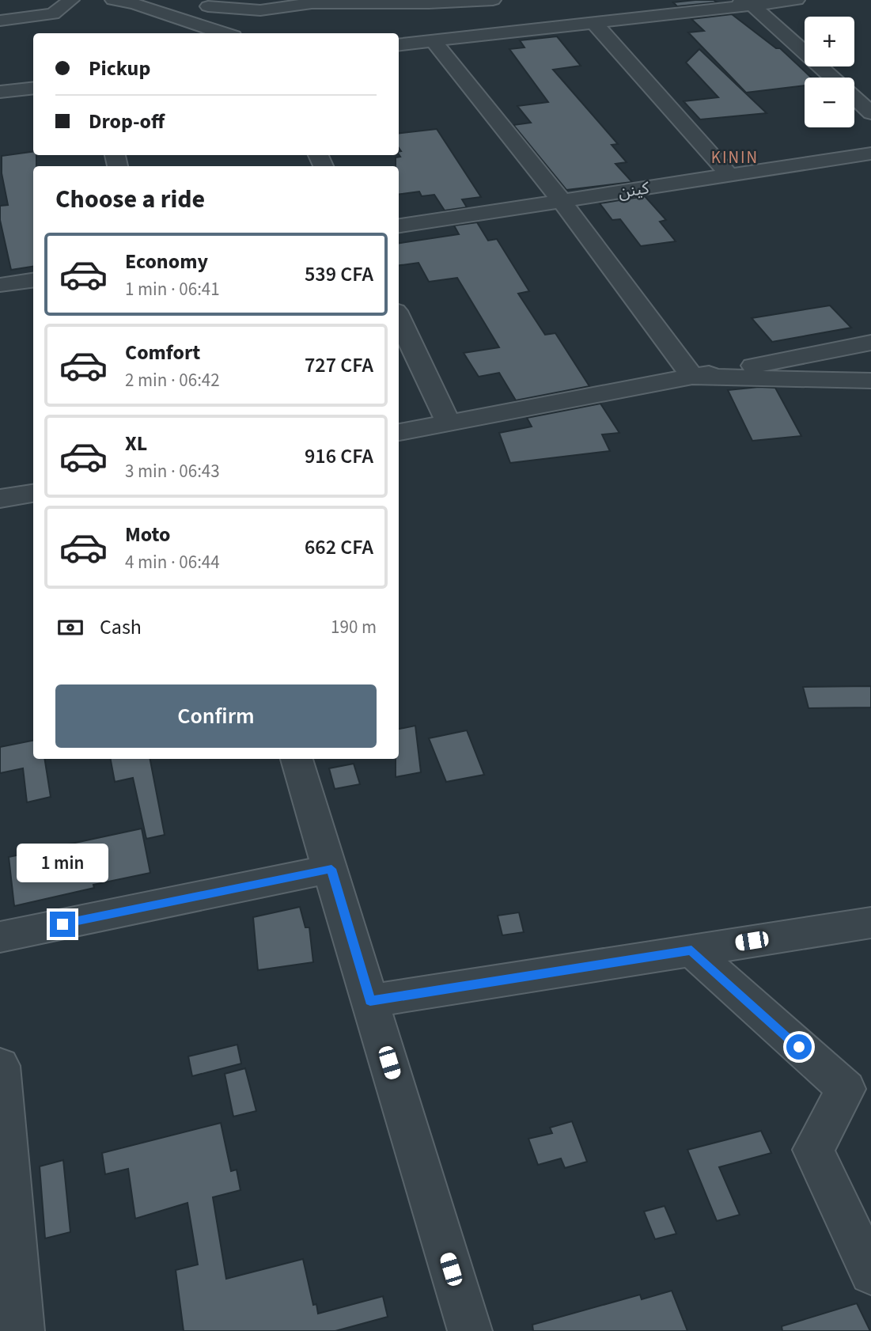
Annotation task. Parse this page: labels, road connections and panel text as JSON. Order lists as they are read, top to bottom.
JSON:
{
  "streets": {
    "street": ["كينن"]
  },
  "districts": ["KININ"],
  "page": {
    "map_buttons": ["+", "−"],
    "banner": ["Pickup", "Drop-off"],
    "heading": "Choose a ride",
    "list": [
      {
        "name": "Economy",
        "note": "1 min · 06:41",
        "value": "539 CFA"
      },
      {
        "name": "Comfort",
        "note": "2 min · 06:42",
        "value": "727 CFA"
      },
      {
        "name": "XL",
        "note": "3 min · 06:43",
        "value": "916 CFA"
      },
      {
        "name": "Moto",
        "note": "4 min · 06:44",
        "value": "662 CFA"
      }
    ],
    "pay": ["Cash", "190 m"],
    "buttons": "Confirm",
    "bubble": "1 min"
  }
}
